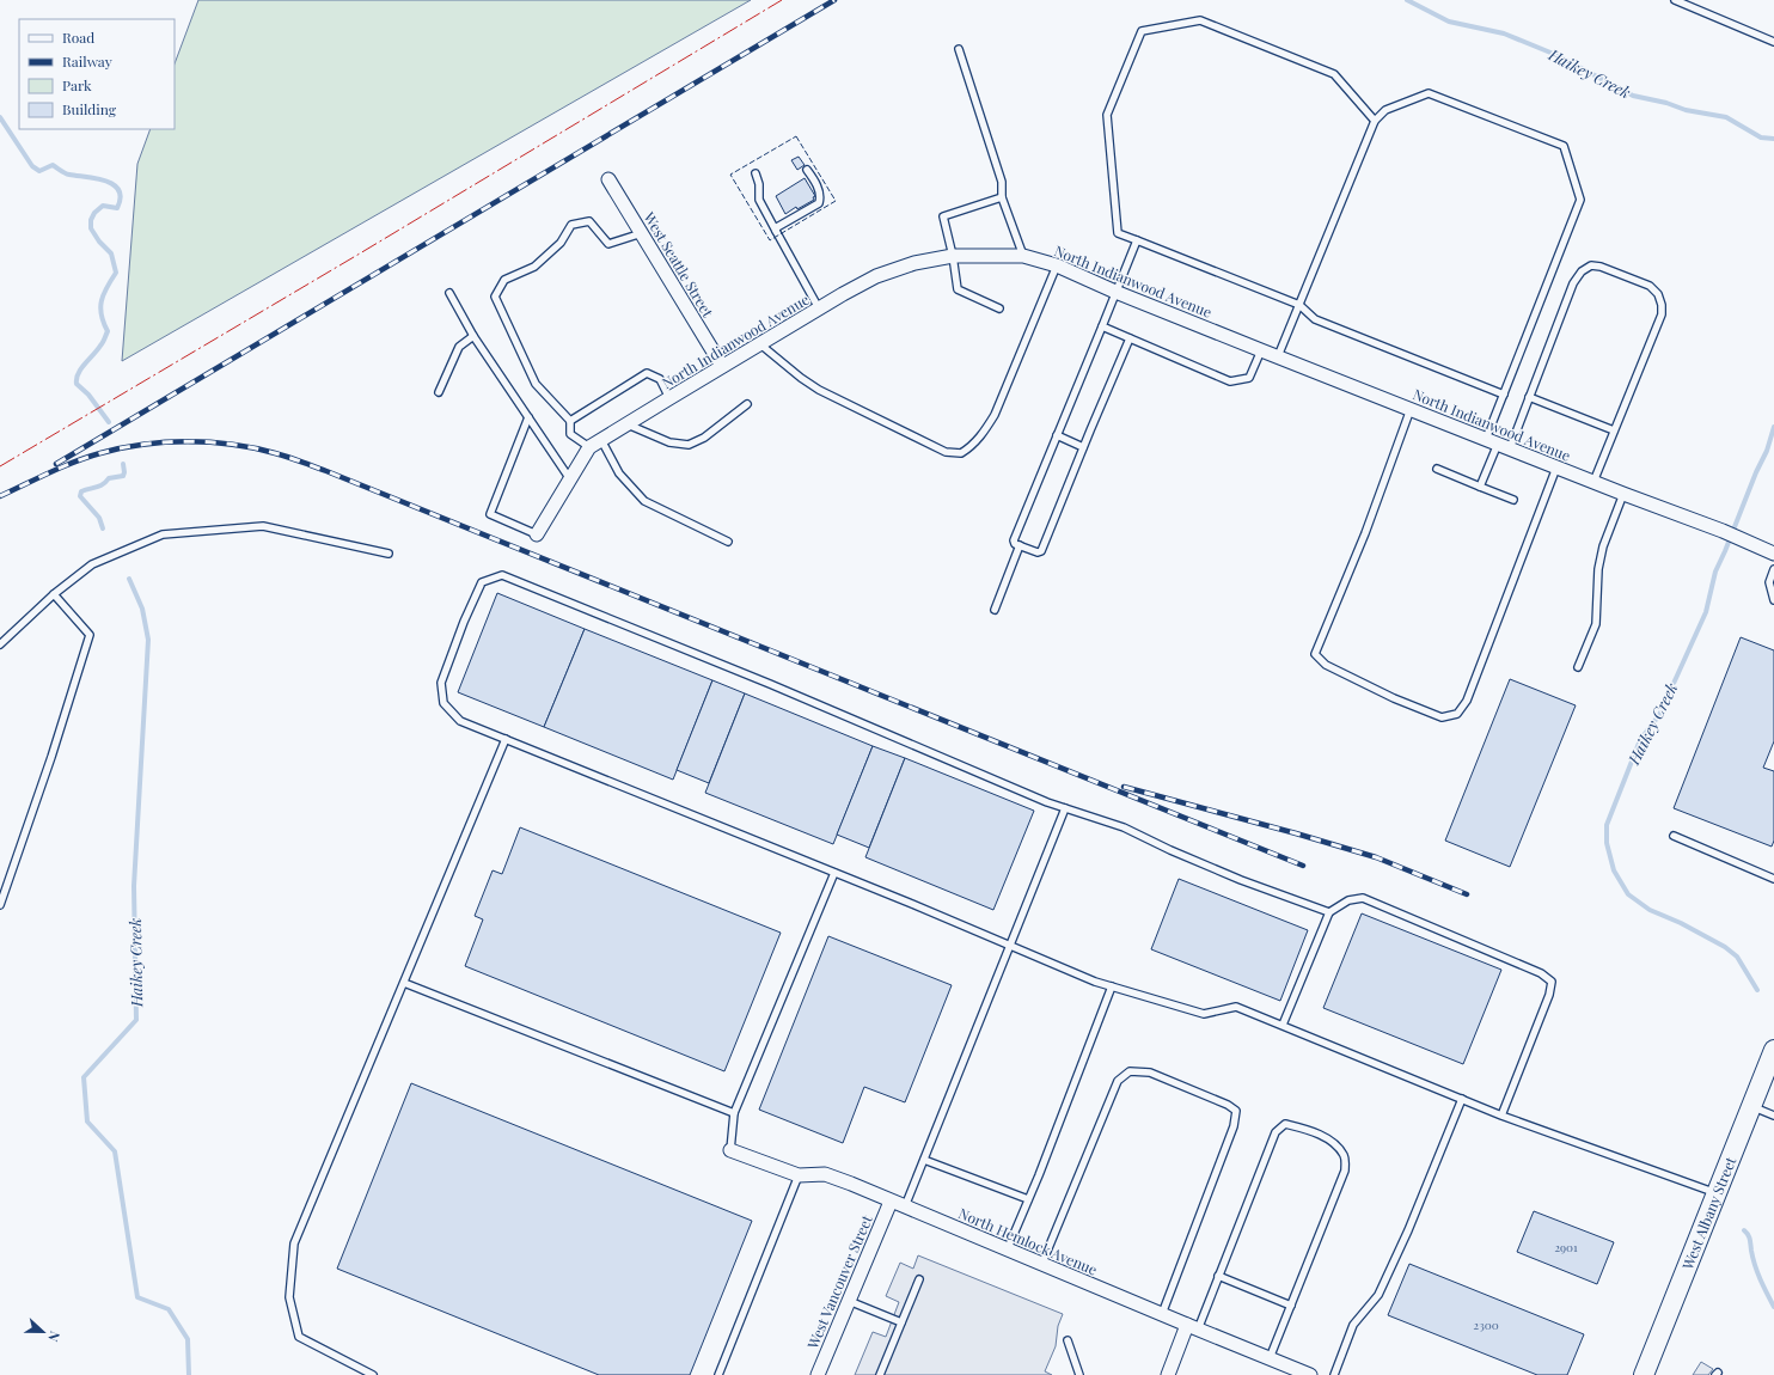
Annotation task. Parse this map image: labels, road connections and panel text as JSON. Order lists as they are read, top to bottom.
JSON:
{
  "streets": {
    "main road": ["West Albany Street"],
    "street": [
      "West Seattle Street",
      "North Indianwood Avenue",
      "North Hemlock Avenue",
      "West Vancouver Street"
    ]
  },
  "crossings": [
    ["West Seattle Street", "North Indianwood Avenue"],
    ["North Hemlock Avenue", "West Vancouver Street"]
  ],
  "water": ["Haikey Creek"],
  "house_numbers": ["2901", "2300"],
  "legend": [
    "Road",
    "Railway",
    "Park",
    "Building"
  ],
  "north": "right"
}
